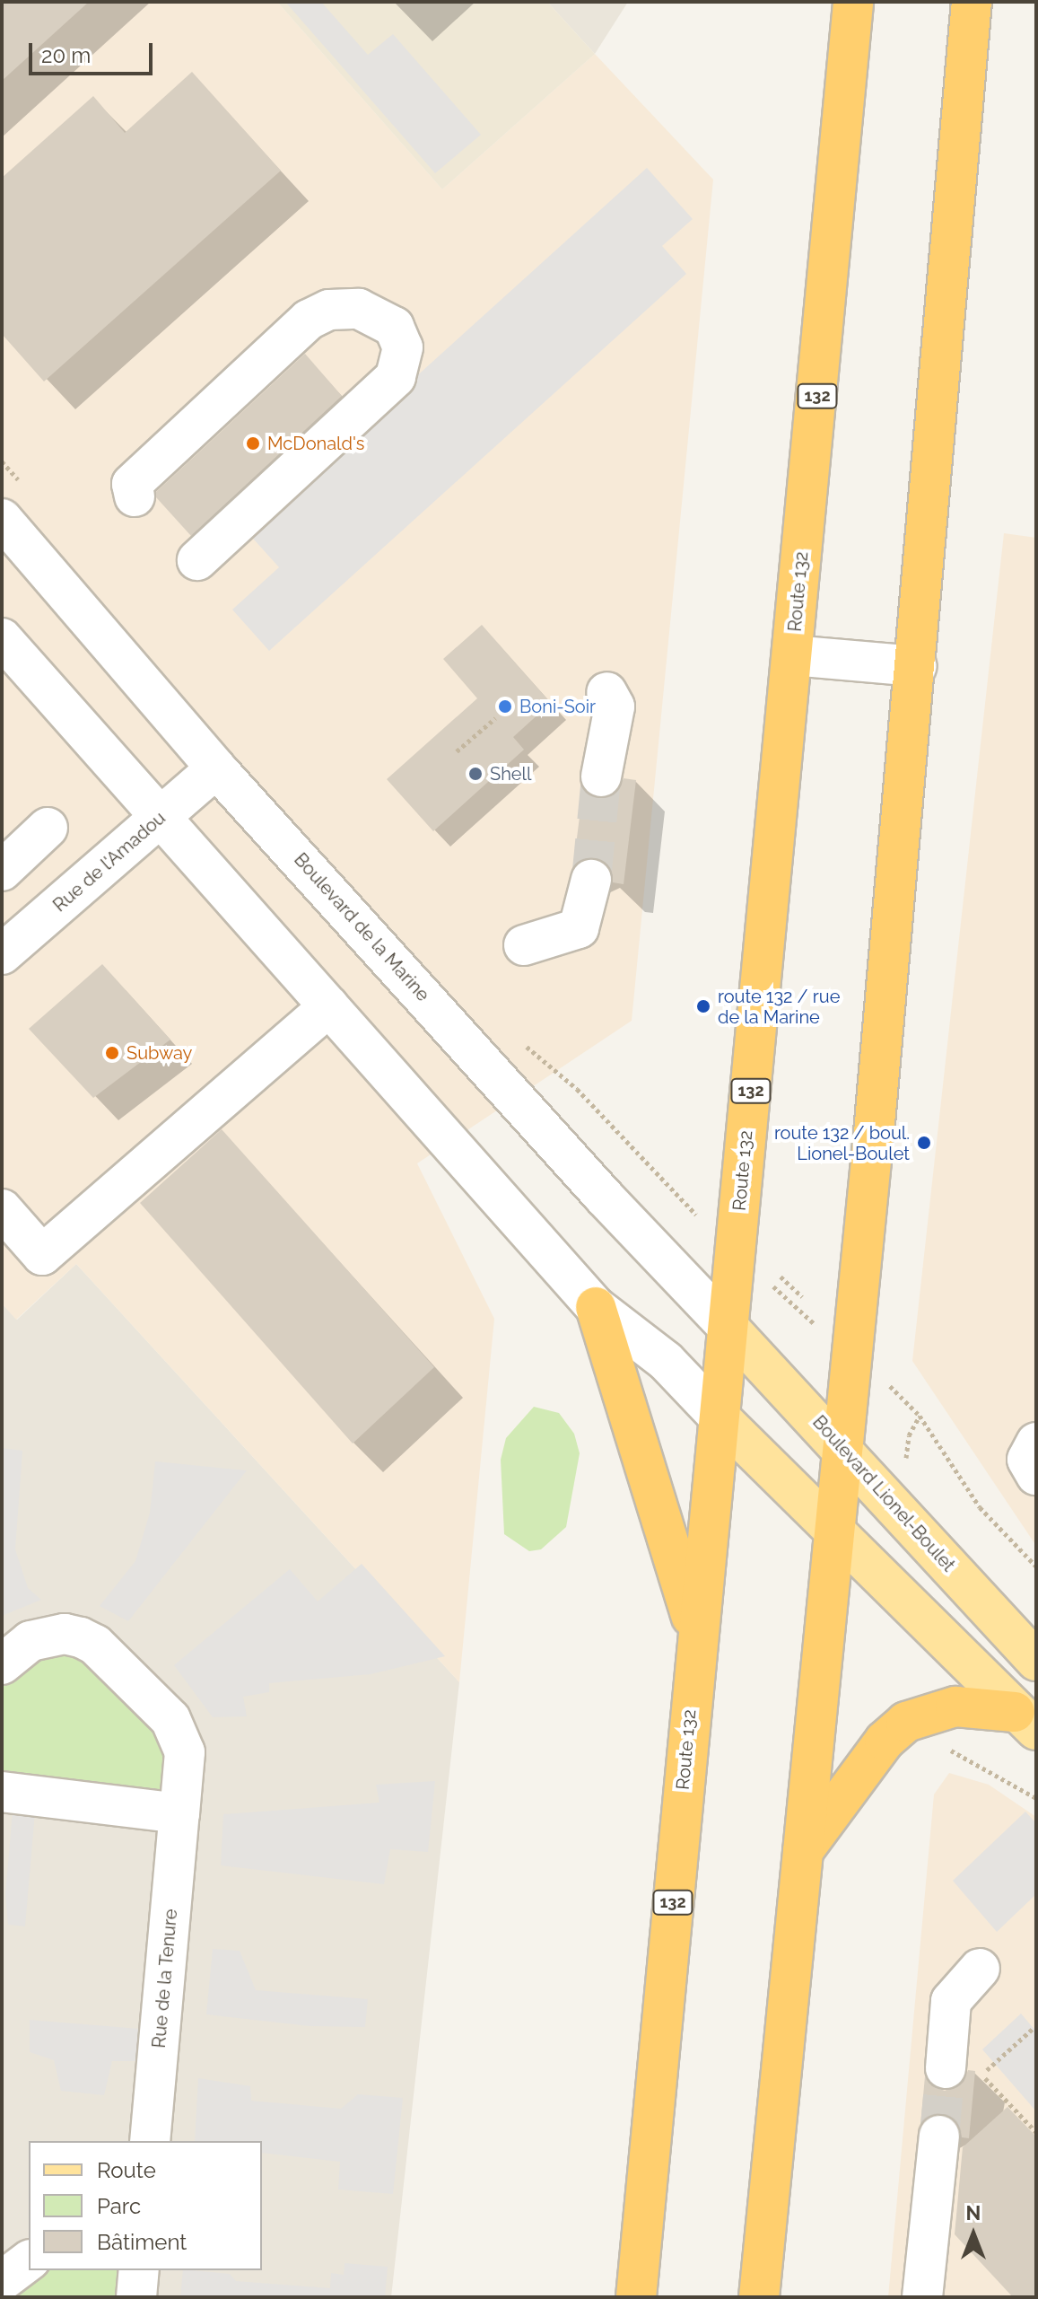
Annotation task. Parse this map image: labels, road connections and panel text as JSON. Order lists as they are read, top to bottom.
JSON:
{
  "streets": {
    "highway": ["132", "Route 132"],
    "main road": ["Boulevard Lionel-Boulet"],
    "street": ["Rue de l'Amadou", "Boulevard de la Marine", "Rue de la Tenure"]
  },
  "crossings": [
    ["Route 132", "Boulevard de la Marine"],
    ["Route 132", "Boulevard Lionel-Boulet"],
    ["Rue de l'Amadou", "Boulevard de la Marine"],
    ["Boulevard de la Marine", "Boulevard Lionel-Boulet"]
  ],
  "places": [
    "McDonald's",
    "Boni-Soir",
    "Shell",
    "route 132 / rue de la Marine",
    "Subway",
    "route 132 / boul. Lionel-Boulet"
  ],
  "legend": ["Route", "Parc", "Bâtiment"],
  "scale_bar": "20 m",
  "north": "top"
}
